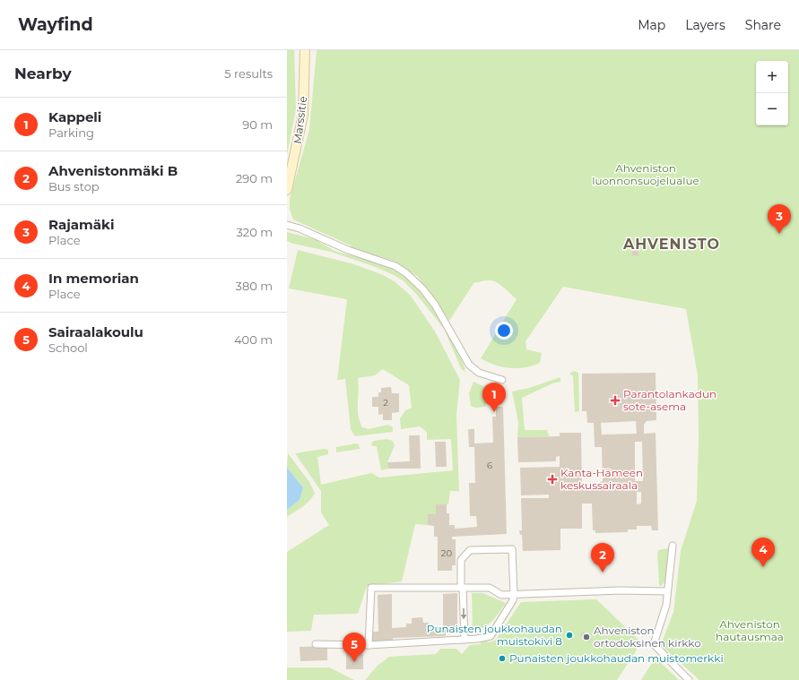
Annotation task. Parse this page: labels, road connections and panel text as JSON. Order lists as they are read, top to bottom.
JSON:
{
  "streets": {
    "main road": ["Marssitie"]
  },
  "districts": ["AHVENISTO"],
  "parks": ["Ahveniston luonnonsuojelualue", "Ahveniston hautausmaa"],
  "places": {
    "health": ["Parantolankadun sote-asema", "Kanta-Hämeen keskussairaala"],
    "other": ["Punaisten joukkohaudan muistokivi 8", "Ahveniston ortodoksinen kirkko", "Punaisten joukkohaudan muistomerkki"]
  },
  "house_numbers": ["2", "6", "20"],
  "page": {
    "header": "Wayfind",
    "nav": ["Map", "Layers", "Share"],
    "heading": ["Nearby", "5 results"],
    "map_buttons": ["+", "−"],
    "list": [
      {
        "mark": "1",
        "name": "Kappeli",
        "note": "Parking",
        "value": "90 m"
      },
      {
        "mark": "2",
        "name": "Ahvenistonmäki B",
        "note": "Bus stop",
        "value": "290 m"
      },
      {
        "mark": "3",
        "name": "Rajamäki",
        "note": "Place",
        "value": "320 m"
      },
      {
        "mark": "4",
        "name": "In memorian",
        "note": "Place",
        "value": "380 m"
      },
      {
        "mark": "5",
        "name": "Sairaalakoulu",
        "note": "School",
        "value": "400 m"
      }
    ],
    "pins": [
      "3",
      "1",
      "4",
      "2",
      "5"
    ]
  }
}
